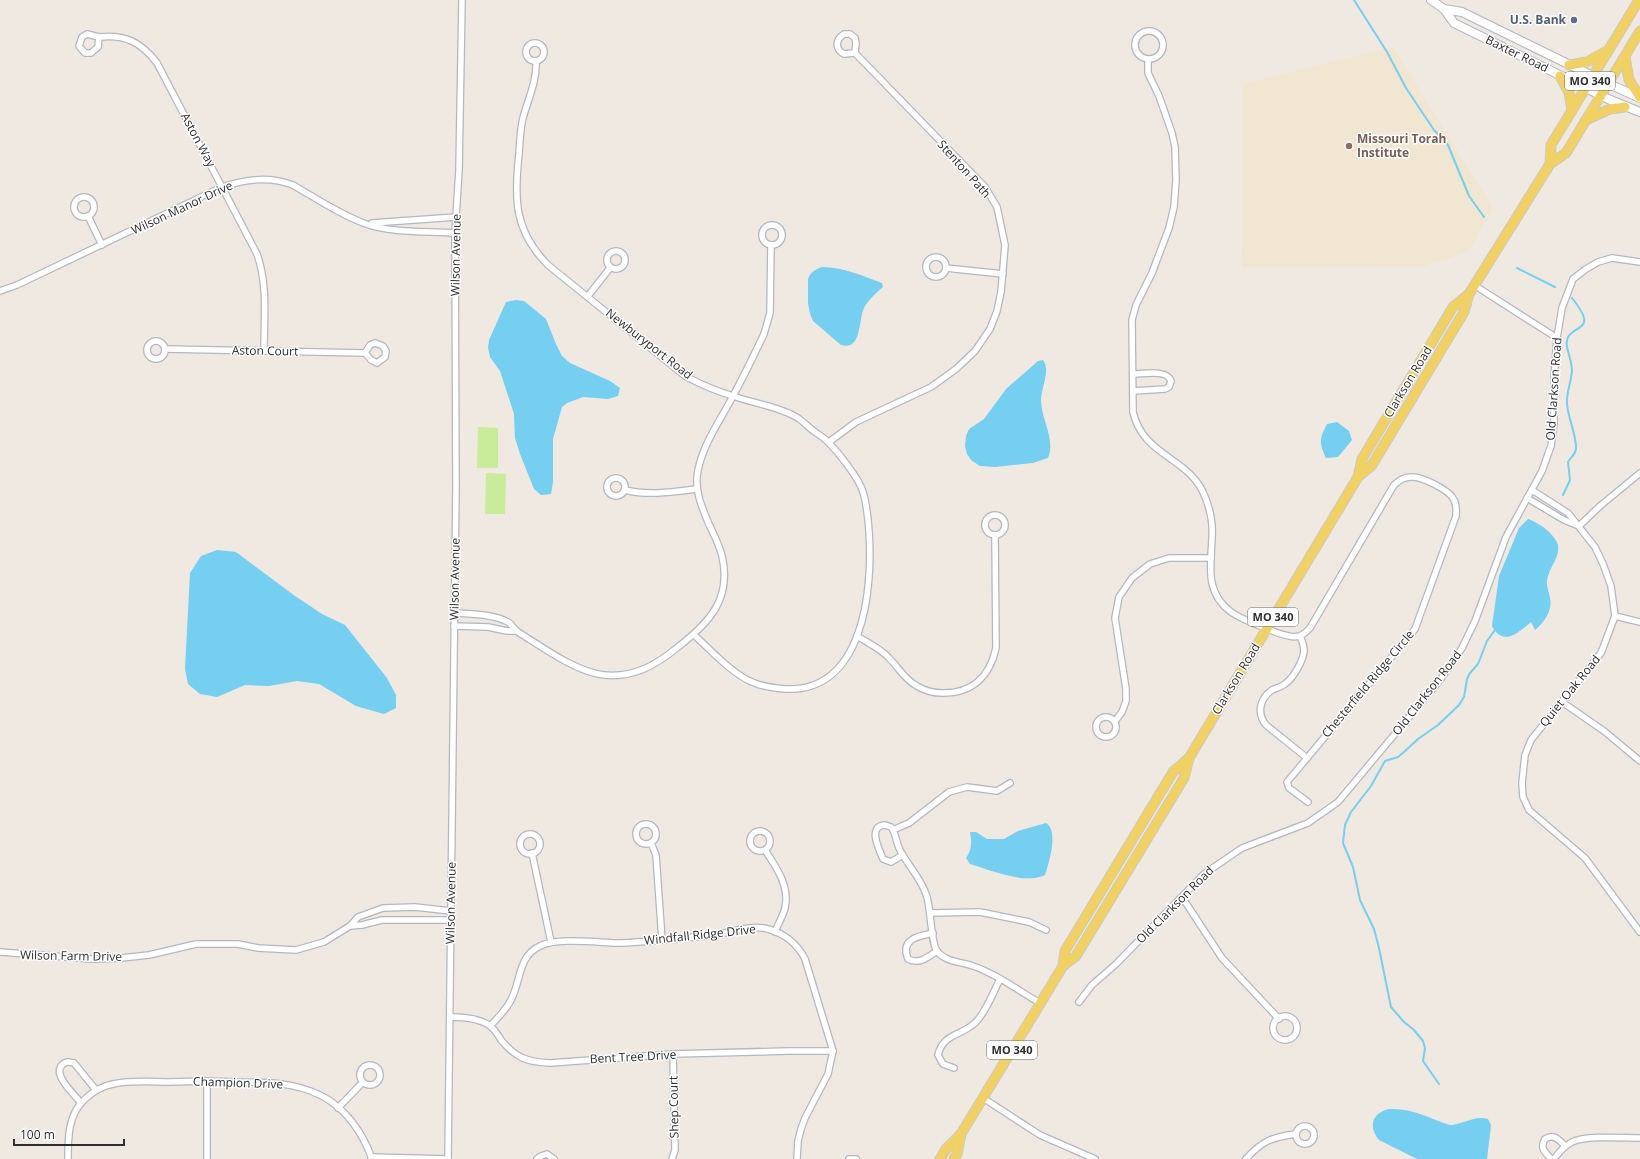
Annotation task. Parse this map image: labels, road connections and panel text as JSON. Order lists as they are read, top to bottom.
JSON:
{
  "streets": {
    "main road": ["Baxter Road", "MO 340", "Clarkson Road"],
    "street": [
      "Aston Way",
      "Stenton Path",
      "Wilson Manor Drive",
      "Wilson Avenue",
      "Newburyport Road",
      "Aston Court",
      "Old Clarkson Road",
      "Chesterfield Ridge Circle",
      "Quiet Oak Road",
      "Windfall Ridge Drive",
      "Wilson Farm Drive",
      "Bent Tree Drive",
      "Champion Drive",
      "Shep Court"
    ]
  },
  "crossings": [
    ["Baxter Road", "Clarkson Road"],
    ["Aston Way", "Wilson Manor Drive"],
    ["Aston Way", "Aston Court"],
    ["Stenton Path", "Newburyport Road"],
    ["Wilson Manor Drive", "Wilson Avenue"],
    ["Wilson Avenue", "Wilson Farm Drive"],
    ["Wilson Avenue", "Bent Tree Drive"],
    ["Wilson Avenue", "Champion Drive"],
    ["Windfall Ridge Drive", "Bent Tree Drive"],
    ["Bent Tree Drive", "Shep Court"]
  ],
  "places": ["U.S. Bank", "Missouri Torah Institute"],
  "scale_bar": "100 m"
}
